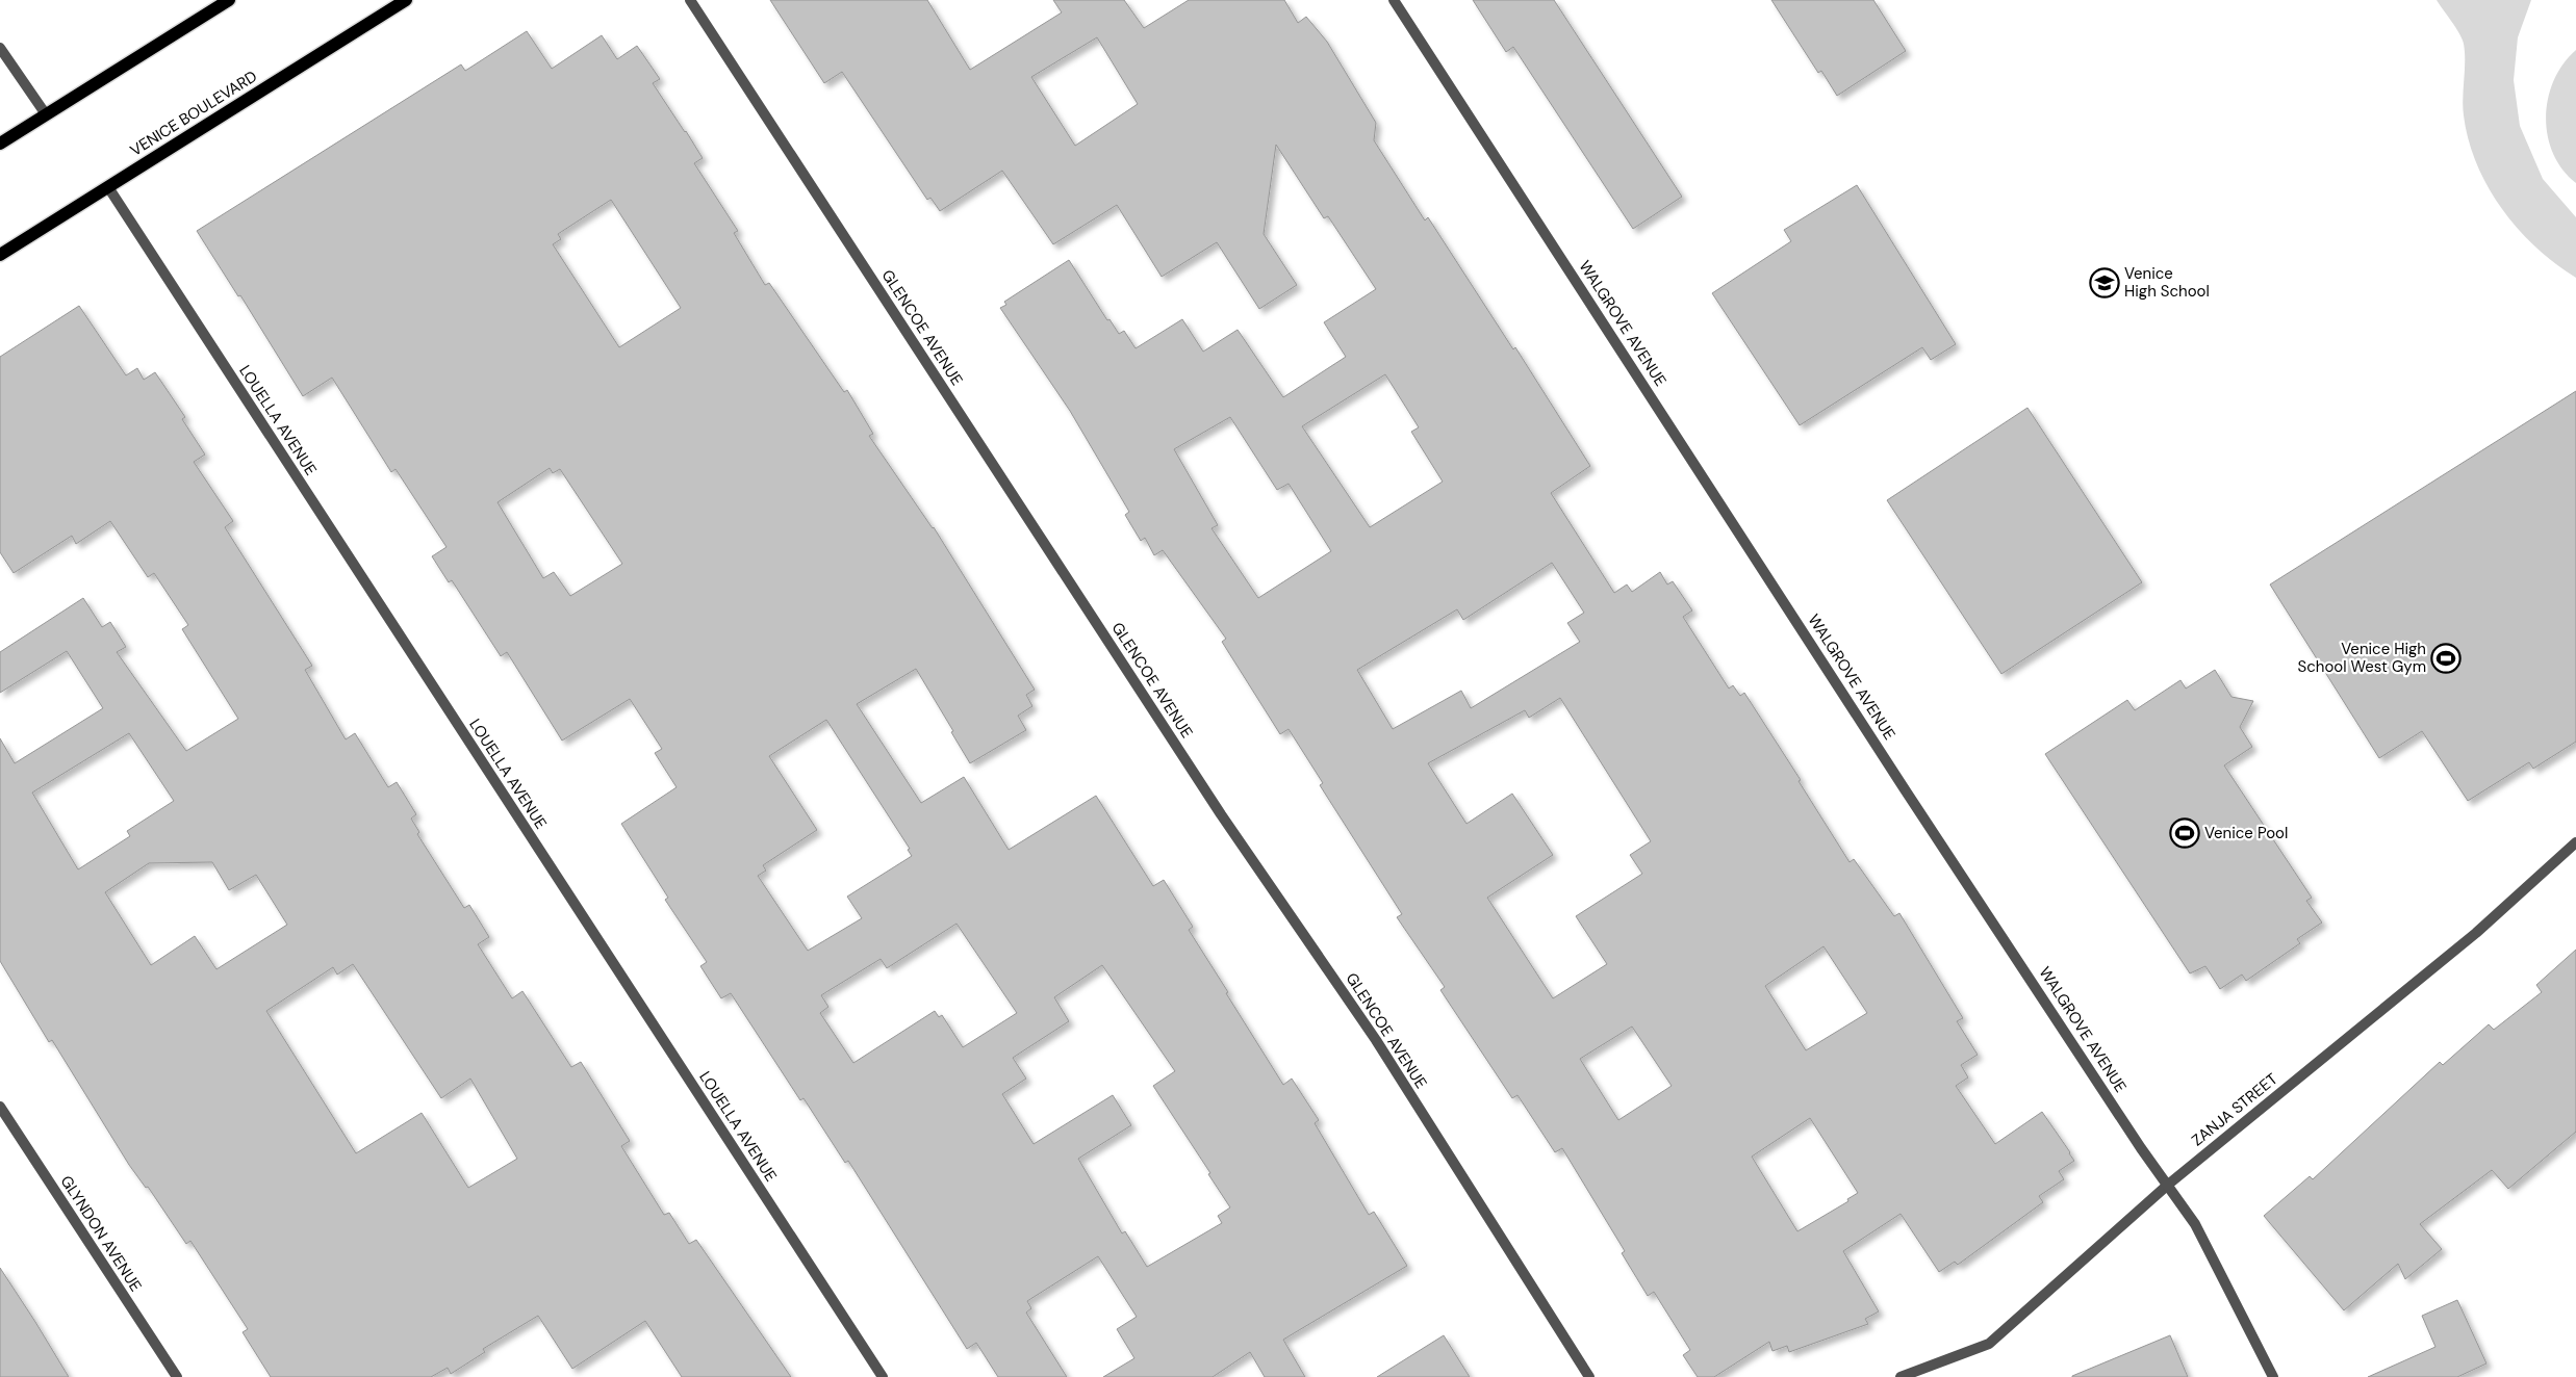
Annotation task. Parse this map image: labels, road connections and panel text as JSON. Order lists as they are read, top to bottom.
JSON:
{
  "streets": {
    "main road": ["VENICE BOULEVARD"],
    "street": [
      "WALGROVE AVENUE",
      "GLENCOE AVENUE",
      "LOUELLA AVENUE",
      "ZANJA STREET",
      "GLYNDON AVENUE"
    ]
  },
  "crossings": [
    ["VENICE BOULEVARD", "LOUELLA AVENUE"],
    ["WALGROVE AVENUE", "ZANJA STREET"]
  ],
  "places": {
    "school or university": ["Venice High School"],
    "sports": ["Venice High School West Gym", "Venice Pool"]
  }
}
